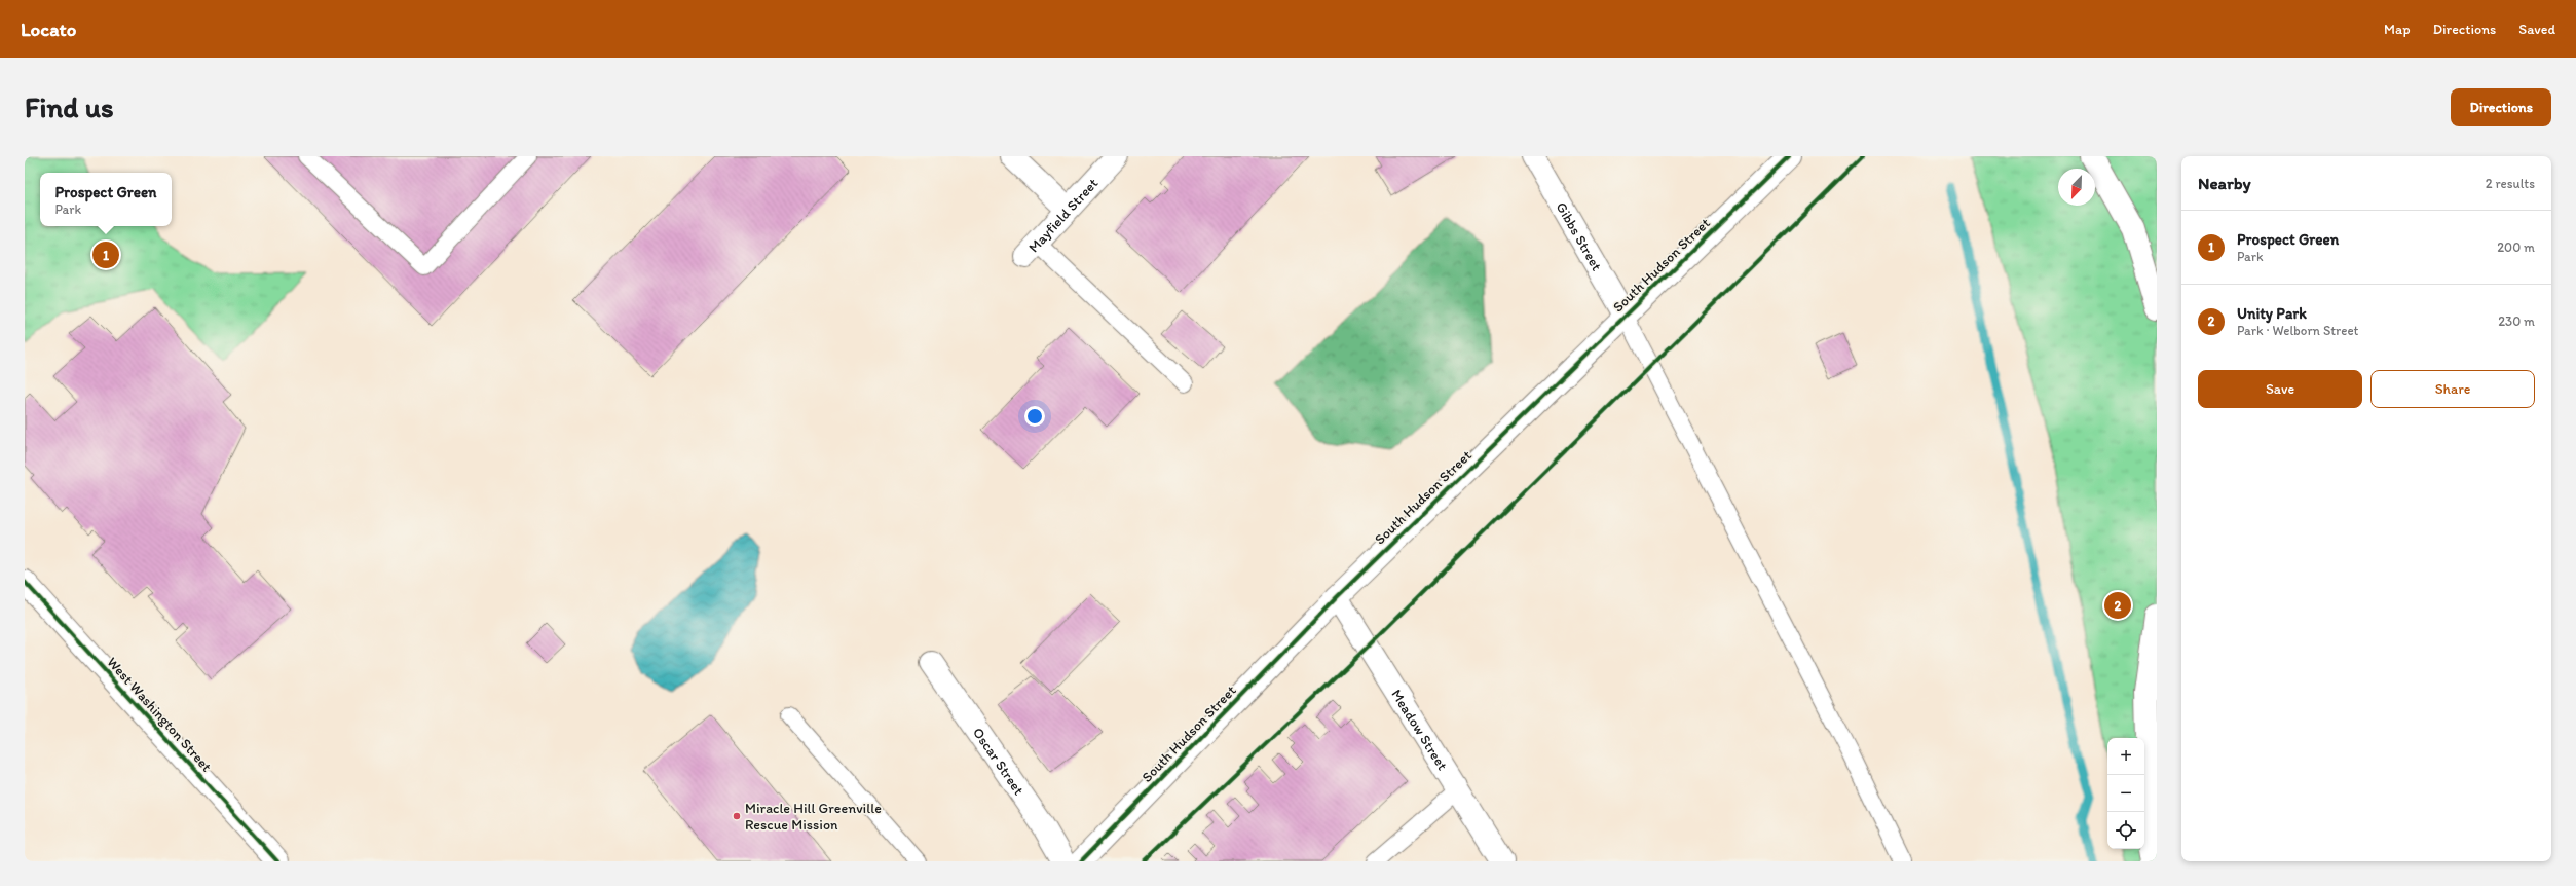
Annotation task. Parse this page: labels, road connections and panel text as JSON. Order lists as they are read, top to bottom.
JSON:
{
  "streets": {
    "street": [
      "Mayfield Street",
      "Gibbs Street",
      "South Hudson Street",
      "West Washington Street",
      "Meadow Street",
      "Oscar Street"
    ]
  },
  "crossings": [
    ["Gibbs Street", "South Hudson Street"],
    ["South Hudson Street", "Meadow Street"]
  ],
  "places": ["Miracle Hill Greenville Rescue Mission"],
  "north": "bottom left",
  "page": {
    "header": "Locato",
    "nav": ["Map", "Directions", "Saved"],
    "buttons": [
      "Directions",
      ["Save", "Share"]
    ],
    "title": "Find us",
    "heading": ["Nearby", "2 results"],
    "popup": ["Prospect Green", "Park"],
    "list": [
      {
        "mark": "1",
        "name": "Prospect Green",
        "note": "Park",
        "value": "200 m"
      },
      {
        "mark": "2",
        "name": "Unity Park",
        "note": "Park · Welborn Street",
        "value": "230 m"
      }
    ],
    "pins": ["1", "2"],
    "map_buttons": ["+", "−"]
  }
}
